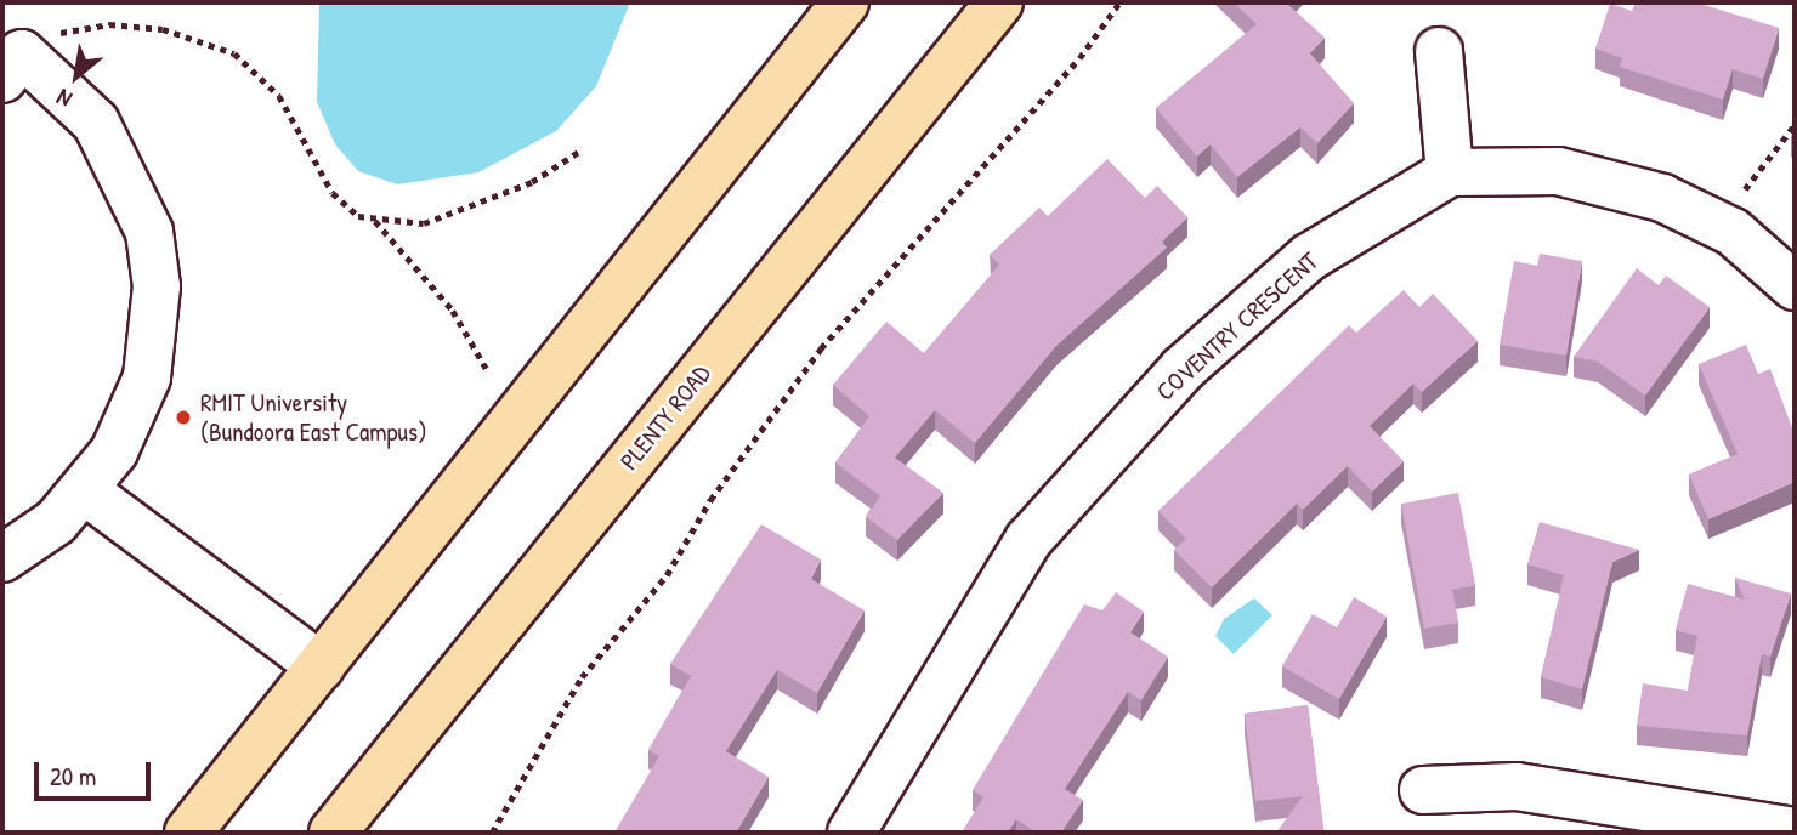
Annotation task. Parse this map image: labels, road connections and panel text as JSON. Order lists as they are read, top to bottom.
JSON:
{
  "streets": {
    "highway": ["PLENTY ROAD"],
    "street": ["COVENTRY CRESCENT"]
  },
  "places": ["RMIT University (Bundoora East Campus)"],
  "scale_bar": "20 m",
  "north": "bottom left"
}
